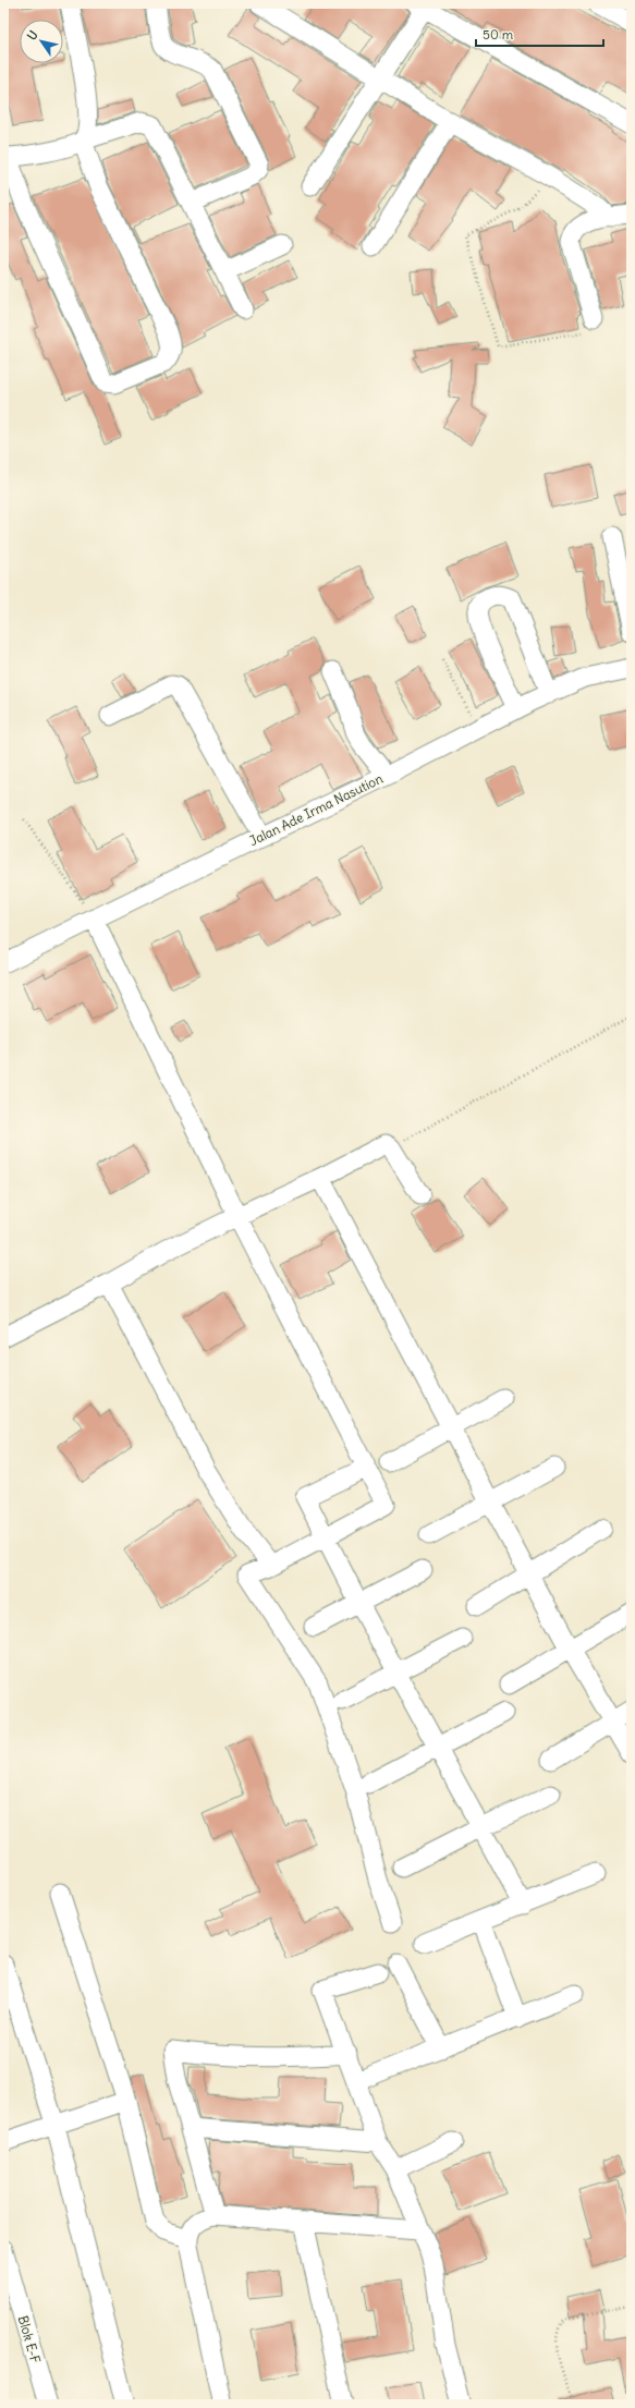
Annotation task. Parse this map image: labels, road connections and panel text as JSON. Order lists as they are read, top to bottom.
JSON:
{
  "streets": {
    "street": ["Jalan Ade Irma Nasution", "Blok E-F"]
  },
  "scale_bar": "50 m",
  "north": "top left"
}
